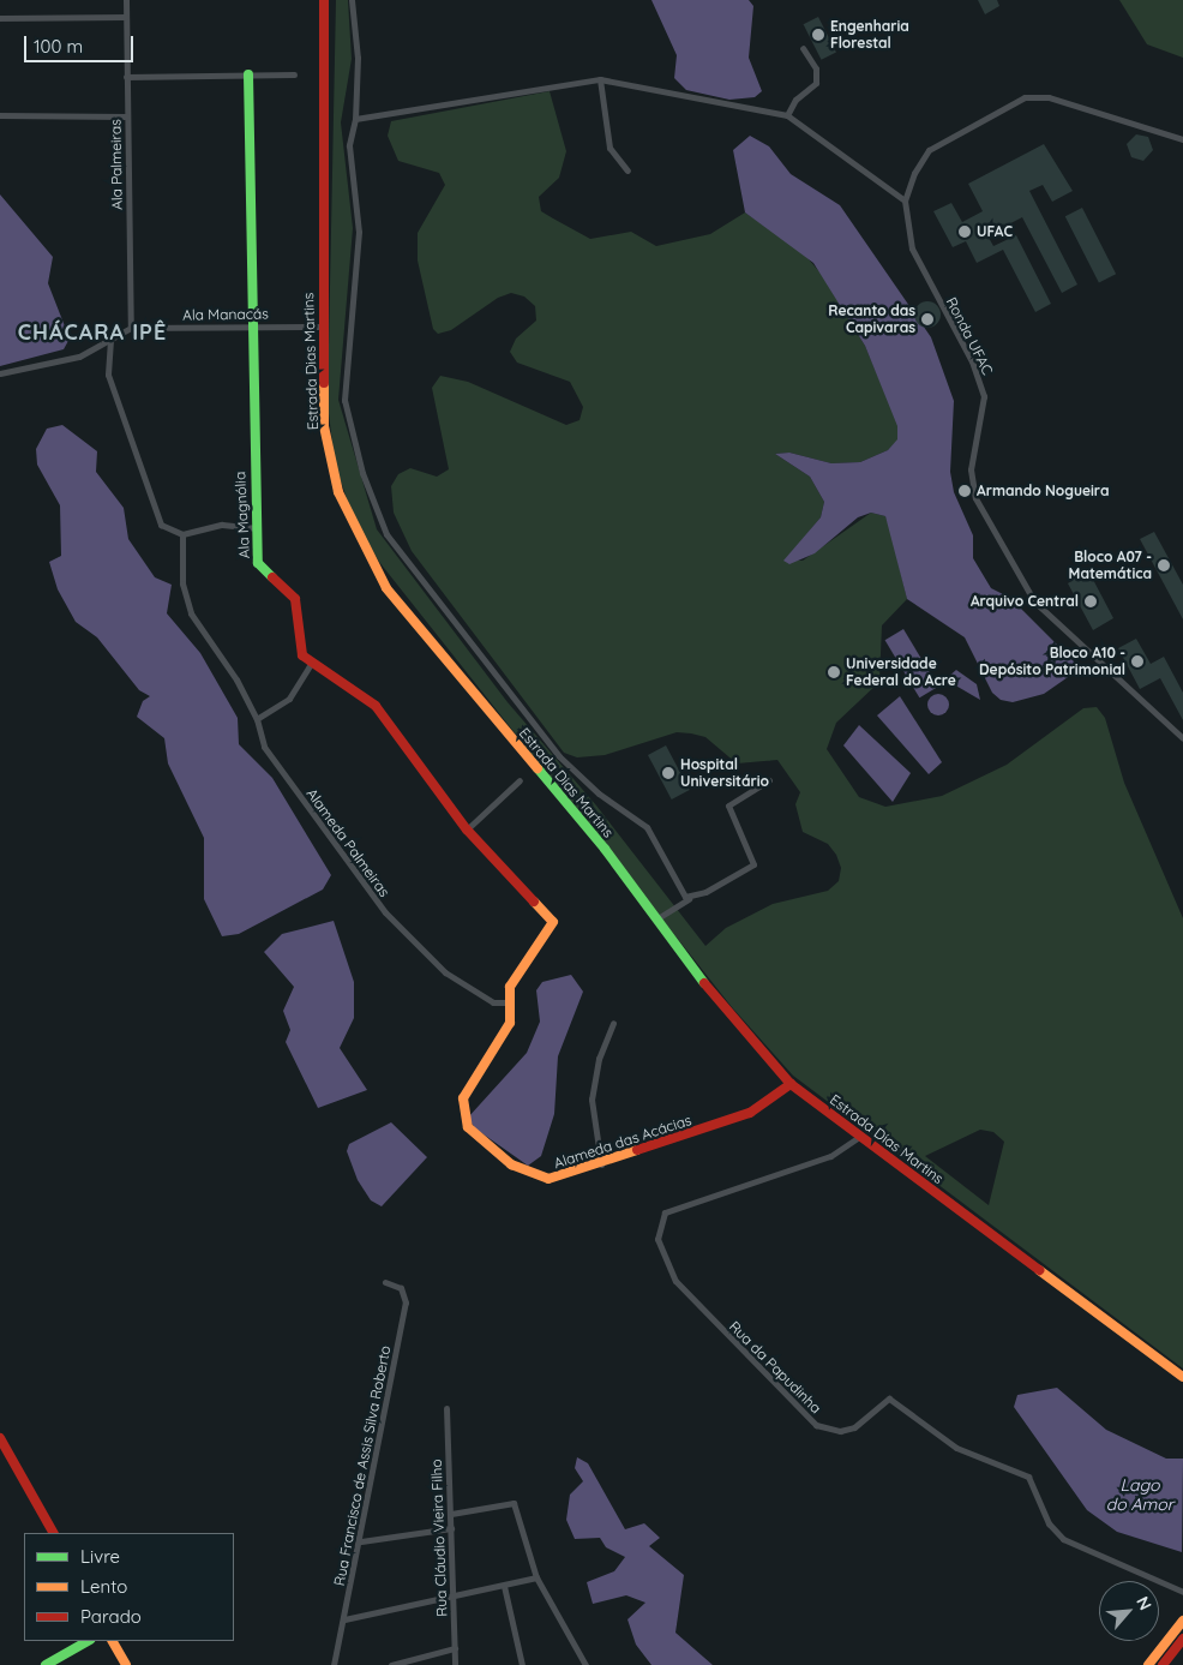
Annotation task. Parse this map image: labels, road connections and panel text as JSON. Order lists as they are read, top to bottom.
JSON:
{
  "streets": {
    "street": [
      "Ala Palmeiras",
      "Ala Manacás",
      "Ronda UFAC",
      "Estrada Dias Martins",
      "Ala Magnólia",
      "Alameda Palmeiras",
      "Alameda das Acácias",
      "Rua da Papudinha",
      "Rua Francisco de Assis Silva Roberto",
      "Rua Cláudio Vieira Filho"
    ]
  },
  "crossings": [
    ["Ala Palmeiras", "Ala Manacás"],
    ["Ala Manacás", "Estrada Dias Martins"],
    ["Ala Manacás", "Ala Magnólia"],
    ["Estrada Dias Martins", "Alameda das Acácias"],
    ["Estrada Dias Martins", "Rua da Papudinha"],
    ["Alameda Palmeiras", "Alameda das Acácias"]
  ],
  "districts": ["CHÁCARA IPÊ"],
  "water": ["Lago do Amor"],
  "places": [
    "Engenharia Florestal",
    "UFAC",
    "Recanto das Capivaras",
    "Armando Nogueira",
    "Bloco A07 - Matemática",
    "Arquivo Central",
    "Bloco A10 - Depósito Patrimonial",
    "Universidade Federal do Acre",
    "Hospital Universitário"
  ],
  "legend": ["Livre", "Lento", "Parado"],
  "scale_bar": "100 m",
  "north": "top right"
}
